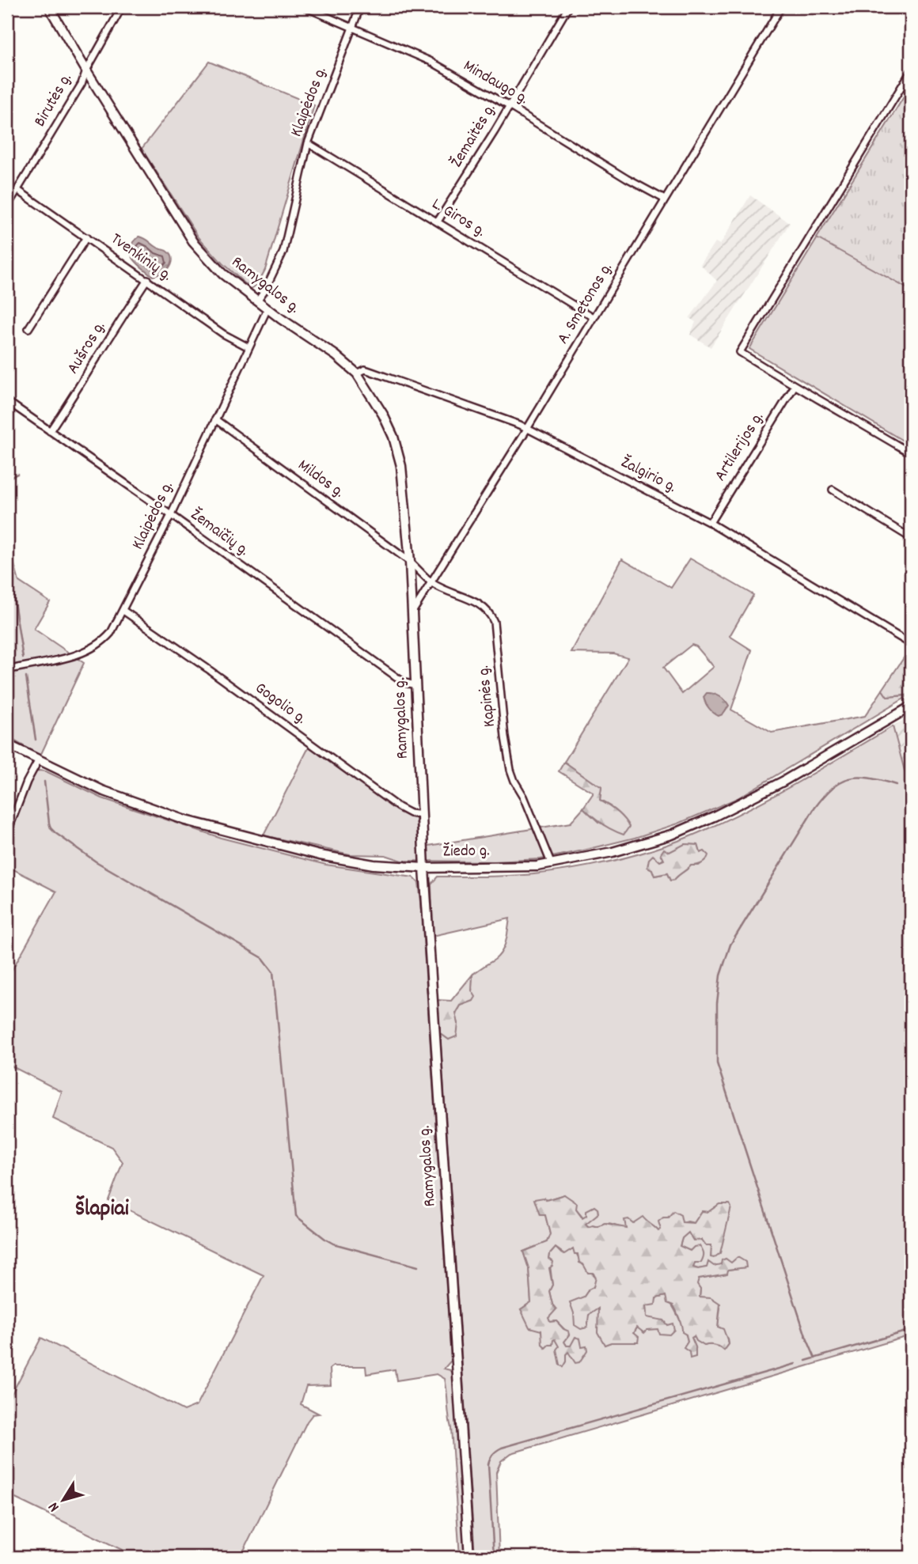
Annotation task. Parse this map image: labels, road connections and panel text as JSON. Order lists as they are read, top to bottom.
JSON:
{
  "streets": {
    "main road": ["Ramygalos g.", "Žiedo g."],
    "street": [
      "Mindaugo g.",
      "Birutės g.",
      "Klaipėdos g.",
      "Žemaitės g.",
      "L. Giros g.",
      "Tvenkinių g.",
      "A. Smetonos g.",
      "Aušros g.",
      "Artilerijos g.",
      "Žalgirio g.",
      "Mildos g.",
      "Žemaičių g.",
      "Kapinės g.",
      "Gogolio g."
    ]
  },
  "crossings": [
    ["Mindaugo g.", "Klaipėdos g."],
    ["Mindaugo g.", "Žemaitės g."],
    ["Mindaugo g.", "A. Smetonos g."],
    ["Birutės g.", "Tvenkinių g."],
    ["Birutės g.", "Ramygalos g."],
    ["Klaipėdos g.", "L. Giros g."],
    ["Klaipėdos g.", "Tvenkinių g."],
    ["Klaipėdos g.", "Ramygalos g."],
    ["Klaipėdos g.", "Mildos g."],
    ["Klaipėdos g.", "Žemaičių g."],
    ["Klaipėdos g.", "Gogolio g."],
    ["Žemaitės g.", "L. Giros g."],
    ["L. Giros g.", "A. Smetonos g."],
    ["Tvenkinių g.", "Aušros g."],
    ["Ramygalos g.", "A. Smetonos g."],
    ["Ramygalos g.", "Žalgirio g."],
    ["Ramygalos g.", "Mildos g."],
    ["Ramygalos g.", "Žemaičių g."],
    ["Ramygalos g.", "Kapinės g."],
    ["Ramygalos g.", "Gogolio g."],
    ["Ramygalos g.", "Žiedo g."],
    ["A. Smetonos g.", "Žalgirio g."],
    ["A. Smetonos g.", "Kapinės g."],
    ["Aušros g.", "Žemaičių g."],
    ["Artilerijos g.", "Žalgirio g."],
    ["Mildos g.", "Kapinės g."],
    ["Kapinės g.", "Žiedo g."]
  ],
  "districts": ["Šlapiai"],
  "north": "bottom left"
}
